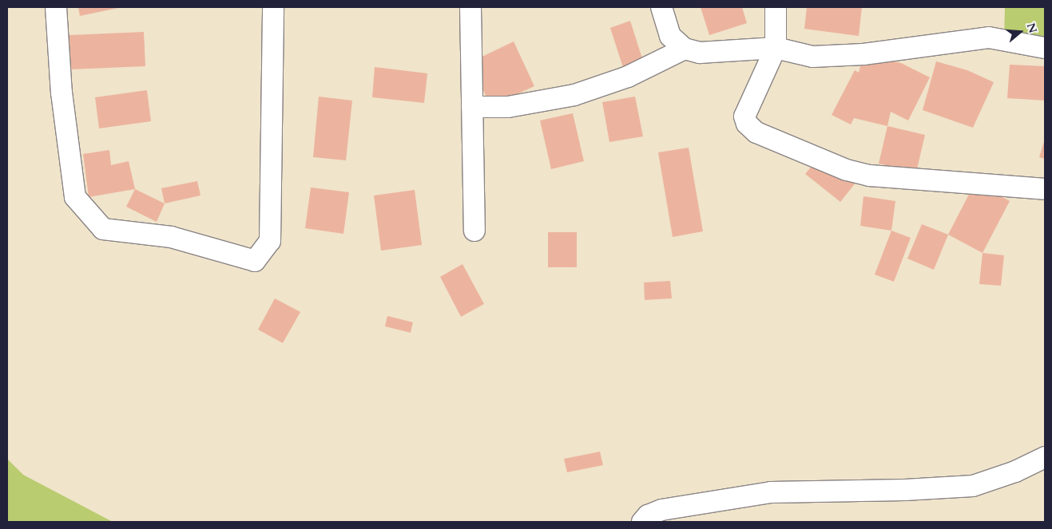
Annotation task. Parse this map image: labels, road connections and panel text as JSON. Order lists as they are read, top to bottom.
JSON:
{
  "north": "right"
}
